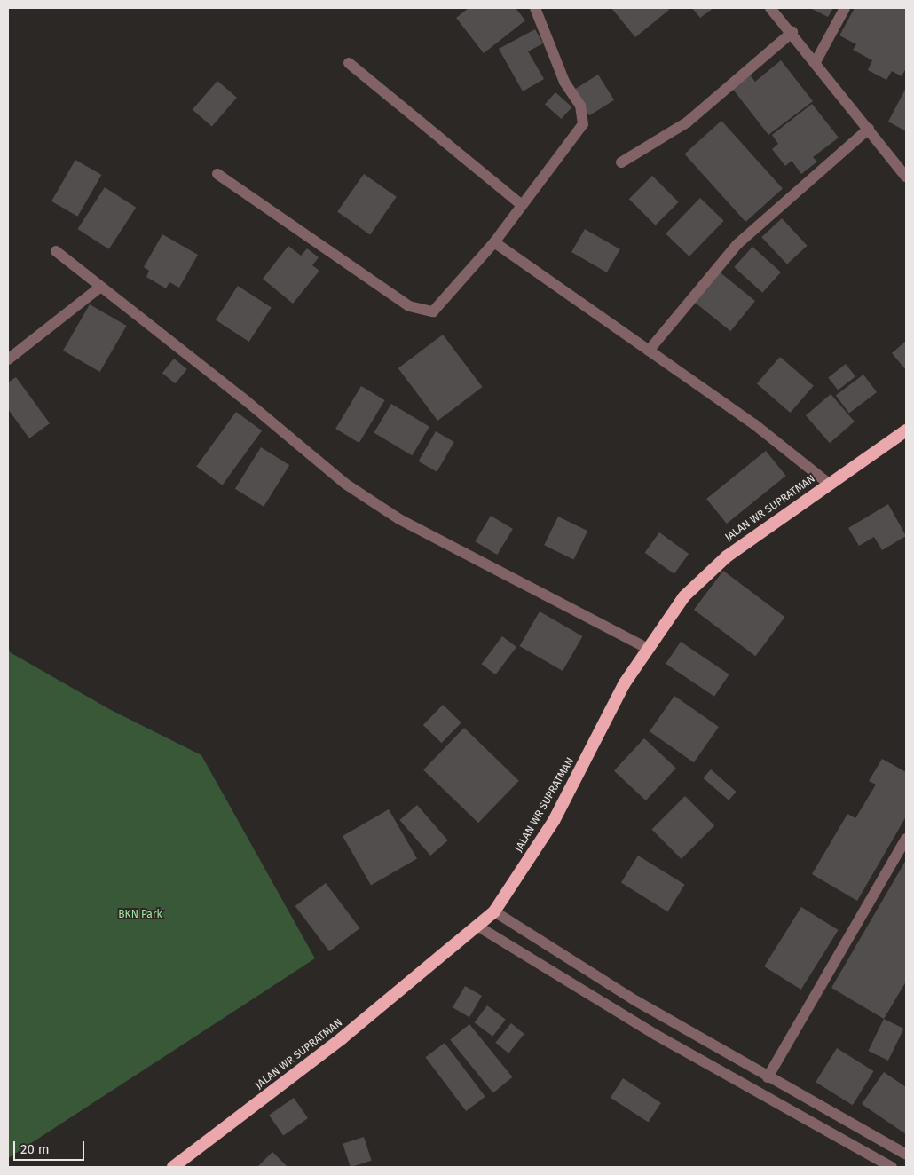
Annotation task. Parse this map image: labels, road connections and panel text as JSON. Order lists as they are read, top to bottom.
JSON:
{
  "streets": {
    "highway": ["JALAN WR SUPRATMAN"]
  },
  "parks": ["BKN Park"],
  "scale_bar": "20 m"
}
